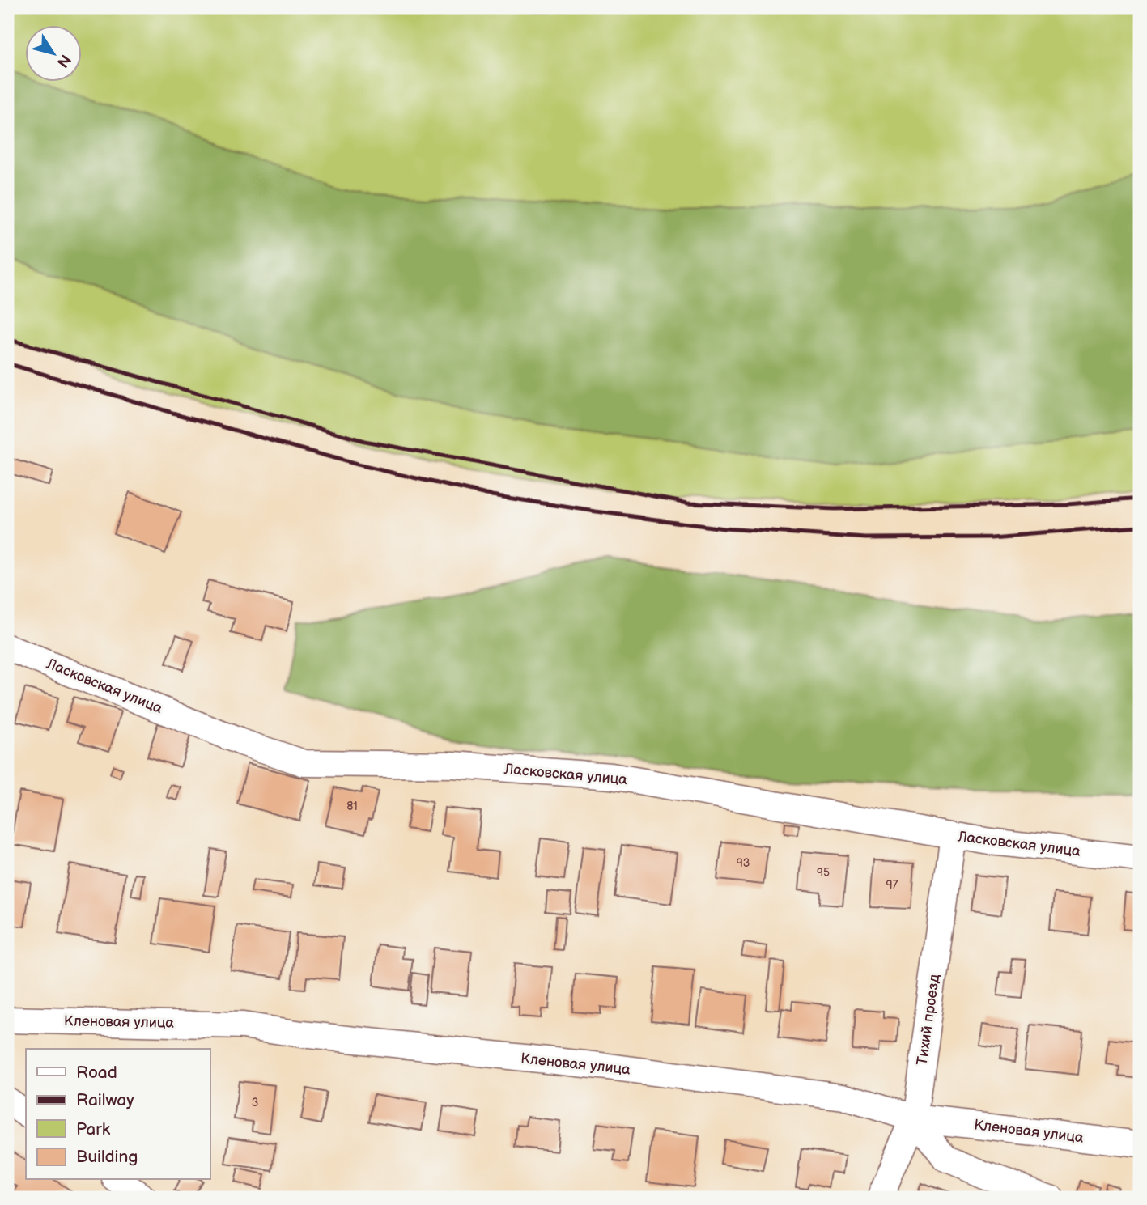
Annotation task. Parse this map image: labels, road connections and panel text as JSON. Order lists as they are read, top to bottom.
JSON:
{
  "streets": {
    "street": ["Ласковская улица", "Тихий проезд", "Кленовая улица"]
  },
  "crossings": [
    ["Ласковская улица", "Тихий проезд"],
    ["Тихий проезд", "Кленовая улица"]
  ],
  "house_numbers": [
    "81",
    "93",
    "95",
    "97",
    "3"
  ],
  "legend": [
    "Road",
    "Railway",
    "Park",
    "Building"
  ],
  "north": "bottom right"
}
